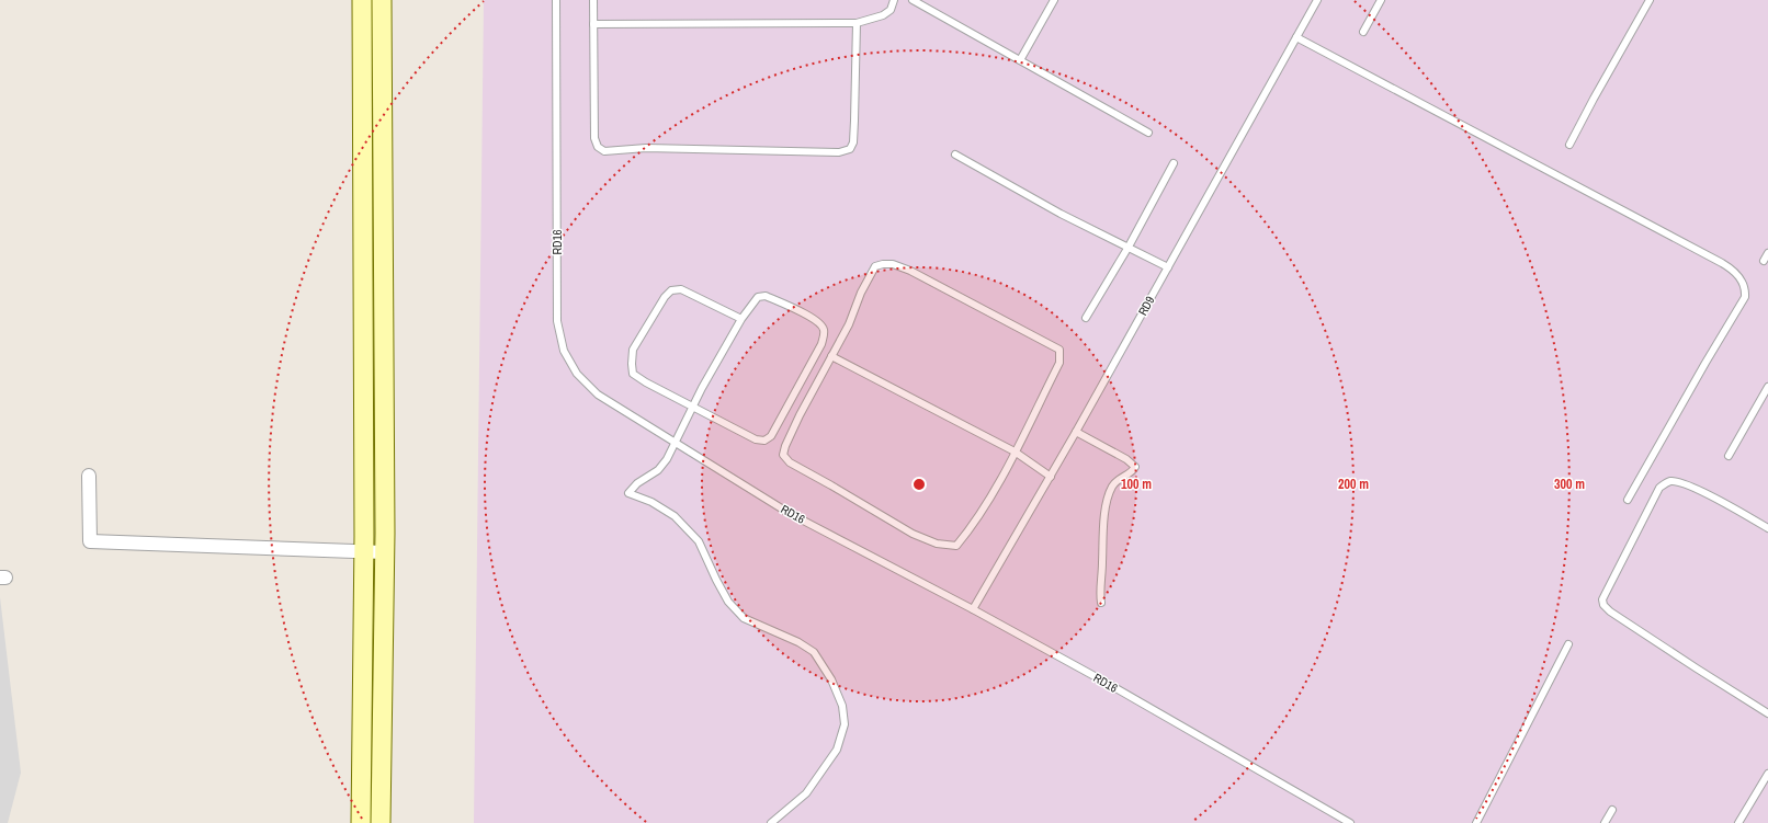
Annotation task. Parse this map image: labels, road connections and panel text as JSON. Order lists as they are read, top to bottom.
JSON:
{
  "streets": {
    "lane": ["RD16", "RD9"]
  },
  "crossings": [
    ["RD16", "RD9"]
  ],
  "rings": ["100 m", "200 m", "300 m"]
}
